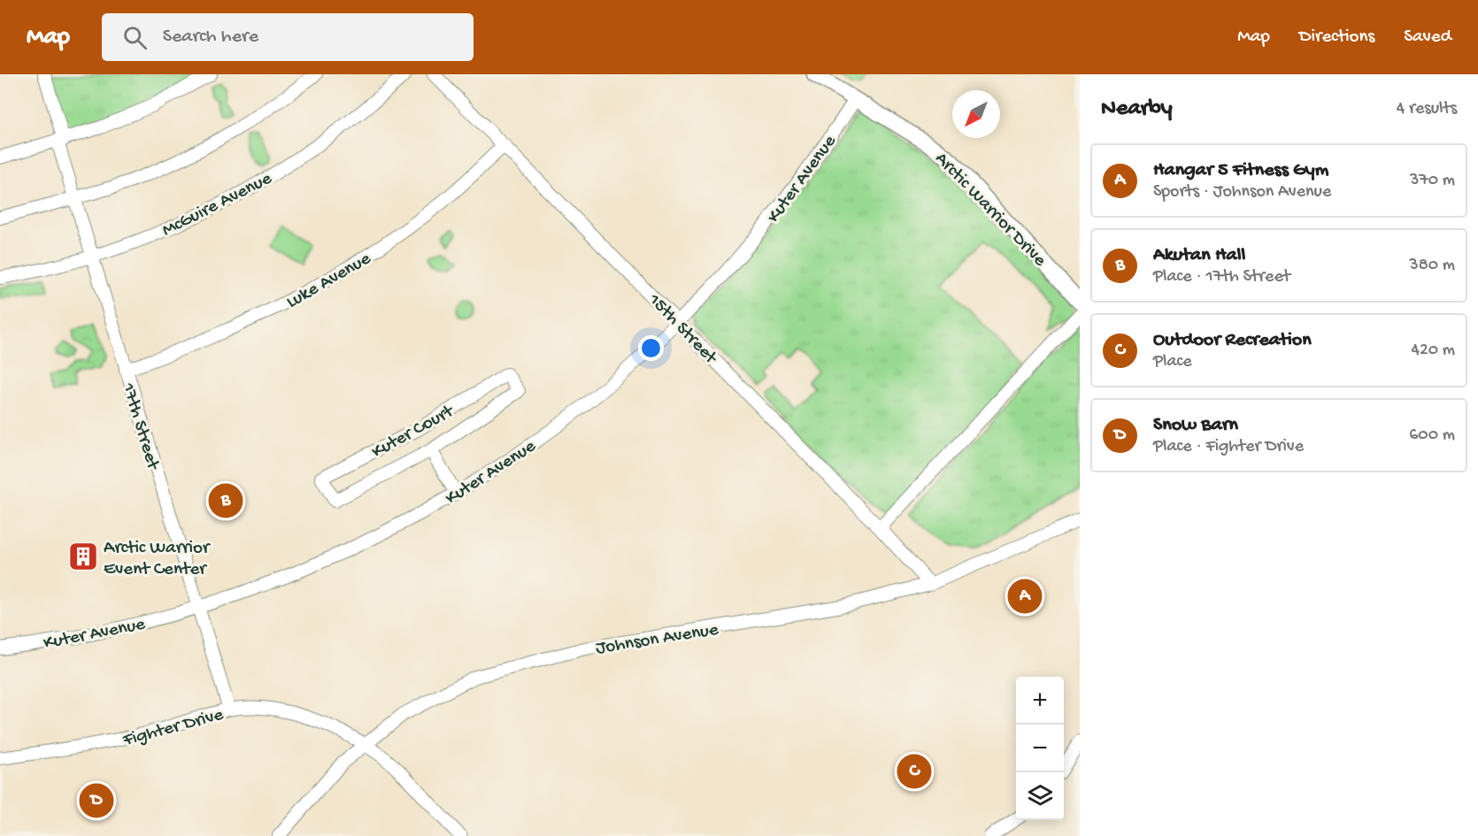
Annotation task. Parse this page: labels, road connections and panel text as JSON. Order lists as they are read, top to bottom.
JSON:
{
  "streets": {
    "main road": ["Arctic Warrior Drive"],
    "street": [
      "Kuter Avenue",
      "McGuire Avenue",
      "Luke Avenue",
      "15th Street",
      "17th Street",
      "Kuter Court",
      "Johnson Avenue",
      "Fighter Drive"
    ]
  },
  "crossings": [
    ["Kuter Avenue", "Arctic Warrior Drive"],
    ["Kuter Avenue", "15th Street"],
    ["Kuter Avenue", "17th Street"],
    ["Kuter Avenue", "Kuter Court"],
    ["McGuire Avenue", "17th Street"],
    ["Luke Avenue", "15th Street"],
    ["Luke Avenue", "17th Street"],
    ["15th Street", "Johnson Avenue"],
    ["17th Street", "Fighter Drive"],
    ["Johnson Avenue", "Fighter Drive"]
  ],
  "places": {
    "building": ["Arctic Warrior Event Center"]
  },
  "north": "bottom left",
  "page": {
    "header": "Map",
    "search": "Search here",
    "nav": ["Map", "Directions", "Saved"],
    "heading": ["Nearby", "4 results"],
    "list": [
      {
        "mark": "A",
        "name": "Hangar 5 Fitness Gym",
        "note": "Sports · Johnson Avenue",
        "value": "370 m"
      },
      {
        "mark": "B",
        "name": "Akutan Hall",
        "note": "Place · 17th Street",
        "value": "380 m"
      },
      {
        "mark": "C",
        "name": "Outdoor Recreation",
        "note": "Place",
        "value": "420 m"
      },
      {
        "mark": "D",
        "name": "Snow Barn",
        "note": "Place · Fighter Drive",
        "value": "600 m"
      }
    ],
    "pins": [
      "B",
      "A",
      "C",
      "D"
    ],
    "map_buttons": ["+", "−"]
  }
}
